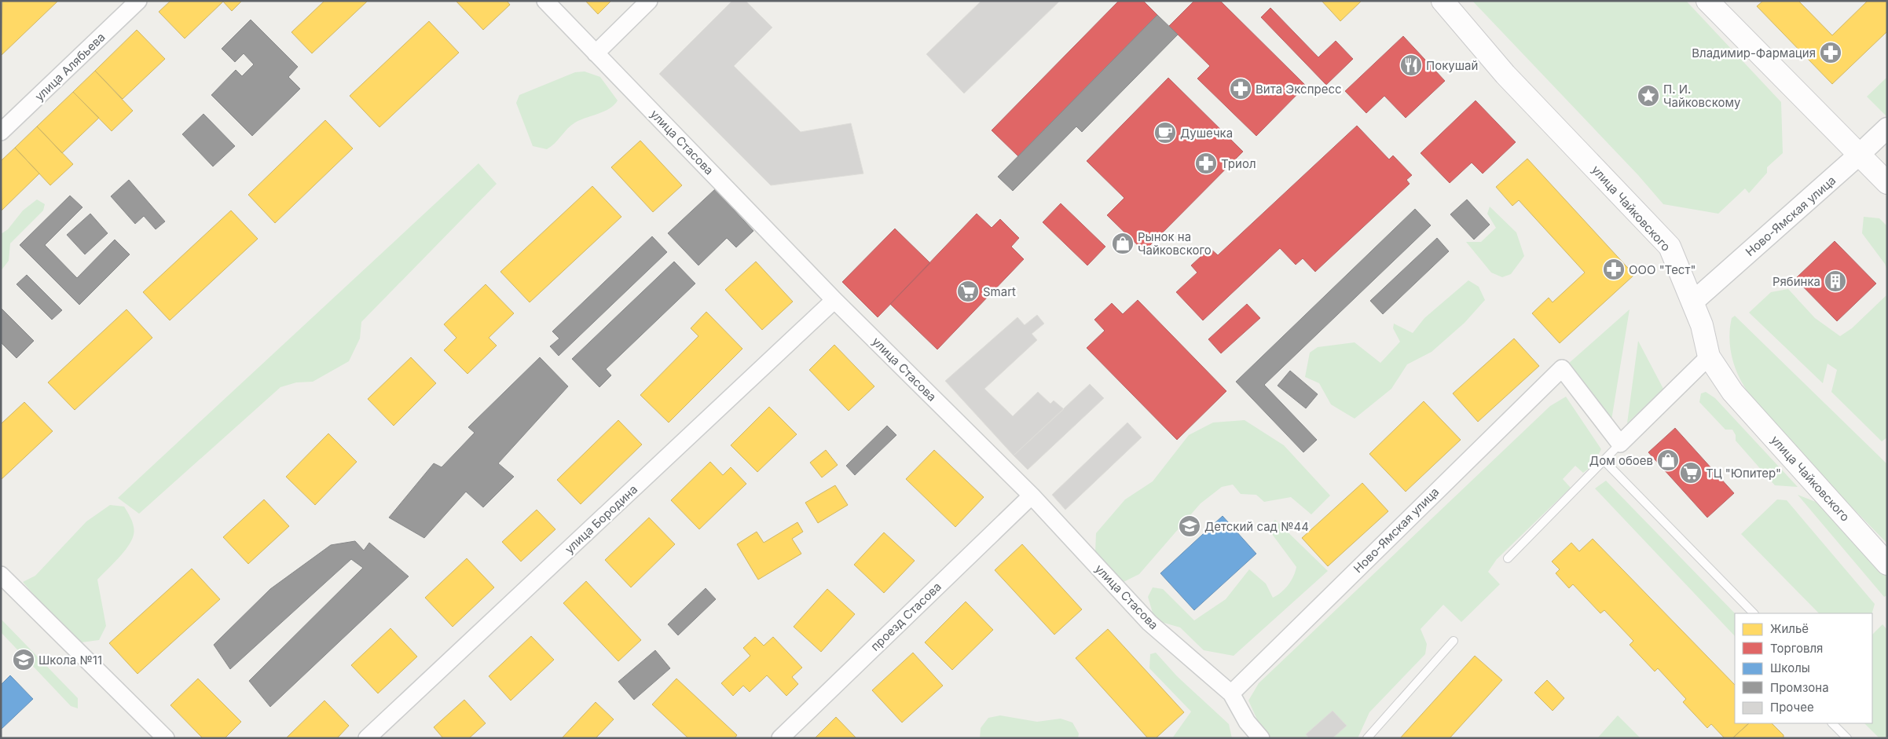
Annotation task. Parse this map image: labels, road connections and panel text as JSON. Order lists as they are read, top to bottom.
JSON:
{
  "streets": {
    "main road": ["улица Чайковского"],
    "street": [
      "улица Алябьева",
      "улица Стасова",
      "Ново-Ямская улица",
      "улица Бородина",
      "проезд Стасова"
    ]
  },
  "crossings": [
    ["улица Стасова", "Ново-Ямская улица"],
    ["улица Стасова", "улица Бородина"],
    ["улица Стасова", "проезд Стасова"],
    ["улица Чайковского", "Ново-Ямская улица"]
  ],
  "places": {
    "pharmacy": [
      "Владимир-Фармация",
      "Вита Экспресс",
      "Триол",
      "ООО \"Тест\""
    ],
    "restaurant": ["Покушай"],
    "place": ["П. И. Чайковскому"],
    "cafe": ["Душечка"],
    "shop": ["Рынок на Чайковского", "Дом обоев"],
    "building": ["Рябинка"],
    "supermarket": ["Smart", "ТЦ \"Юпитер\""],
    "school or university": ["Детский сад №44", "Школа №11"]
  },
  "legend": [
    "Жильё",
    "Торговля",
    "Школы",
    "Промзона",
    "Прочее"
  ]
}
